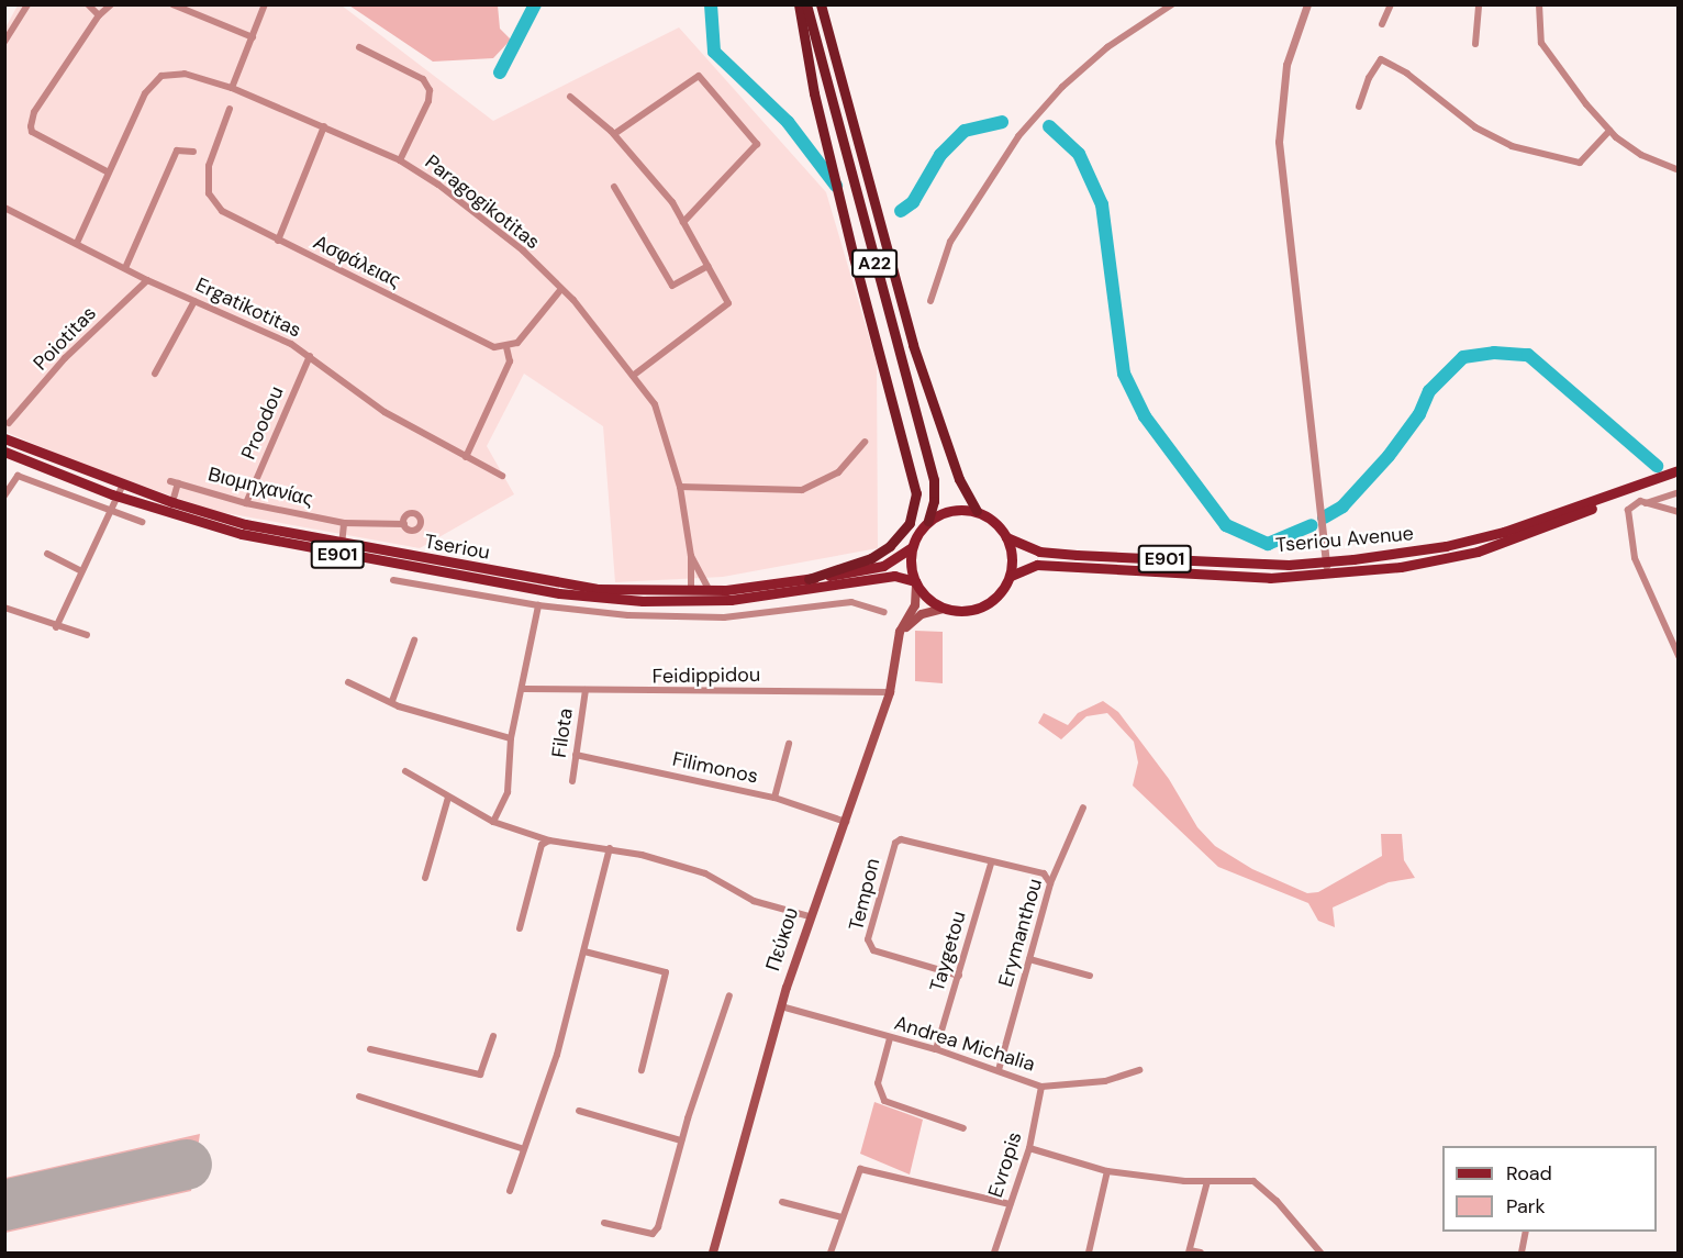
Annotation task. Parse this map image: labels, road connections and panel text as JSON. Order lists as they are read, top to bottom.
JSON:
{
  "streets": {
    "highway": ["A22"],
    "main road": [
      "Tseriou Avenue",
      "Tseriou",
      "E901",
      "Πεύκου"
    ],
    "street": [
      "Paragogikotitas",
      "Ασφάλειας",
      "Ergatikotitas",
      "Poiotitas",
      "Proodou",
      "Βιομηχανίας",
      "Feidippidou",
      "Filota",
      "Filimonos",
      "Tempon",
      "Erymanthou",
      "Taygetou",
      "Andrea Michalia",
      "Evropis"
    ]
  },
  "crossings": [
    ["Paragogikotitas", "Ergatikotitas"],
    ["Paragogikotitas", "Tseriou"],
    ["A22", "Tseriou Avenue"],
    ["A22", "Tseriou"],
    ["A22", "Πεύκου"],
    ["Ergatikotitas", "Poiotitas"],
    ["Ergatikotitas", "Proodou"],
    ["Proodou", "Βιομηχανίας"],
    ["Tseriou Avenue", "Tseriou"],
    ["Tseriou Avenue", "Πεύκου"],
    ["Tseriou", "Πεύκου"],
    ["Feidippidou", "Filota"],
    ["Feidippidou", "Πεύκου"],
    ["Filota", "Filimonos"],
    ["Filimonos", "Πεύκου"],
    ["Tempon", "Erymanthou"],
    ["Tempon", "Taygetou"],
    ["Erymanthou", "Andrea Michalia"],
    ["Πεύκου", "Andrea Michalia"],
    ["Taygetou", "Andrea Michalia"],
    ["Andrea Michalia", "Evropis"]
  ],
  "legend": ["Road", "Park"]
}
